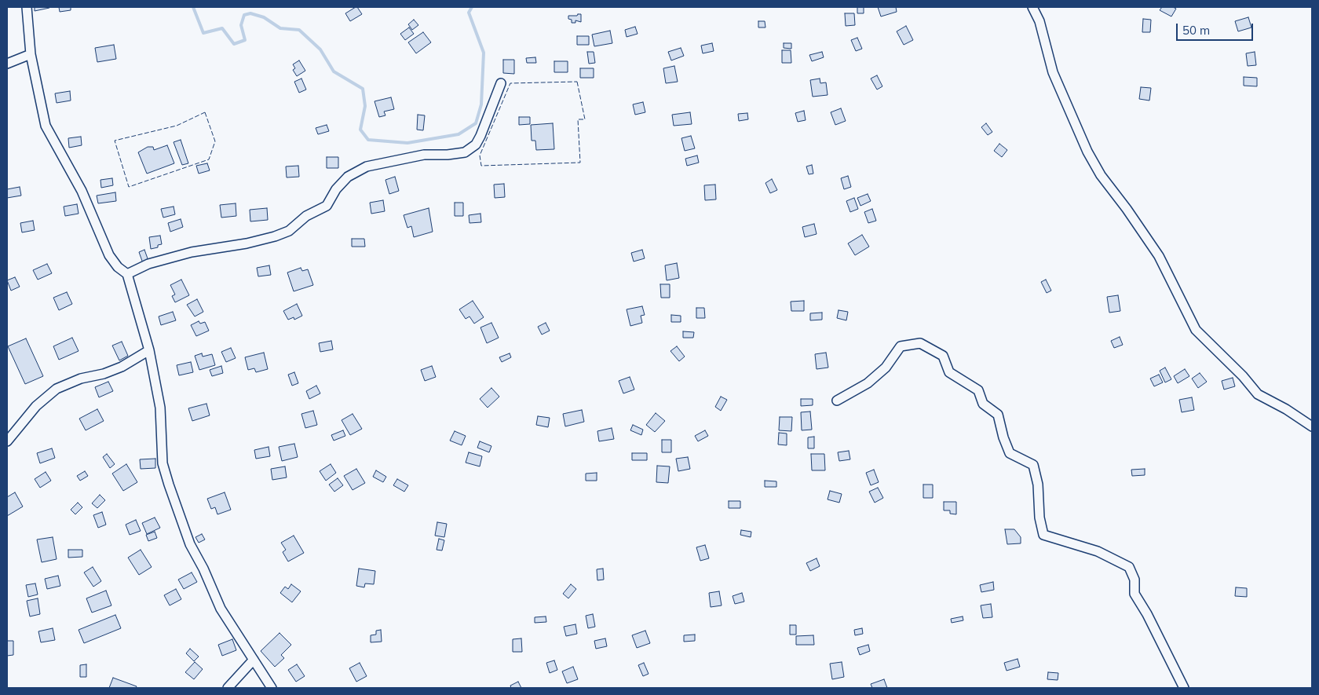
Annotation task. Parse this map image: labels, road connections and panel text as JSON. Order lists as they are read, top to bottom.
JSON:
{
  "scale_bar": "50 m"
}
